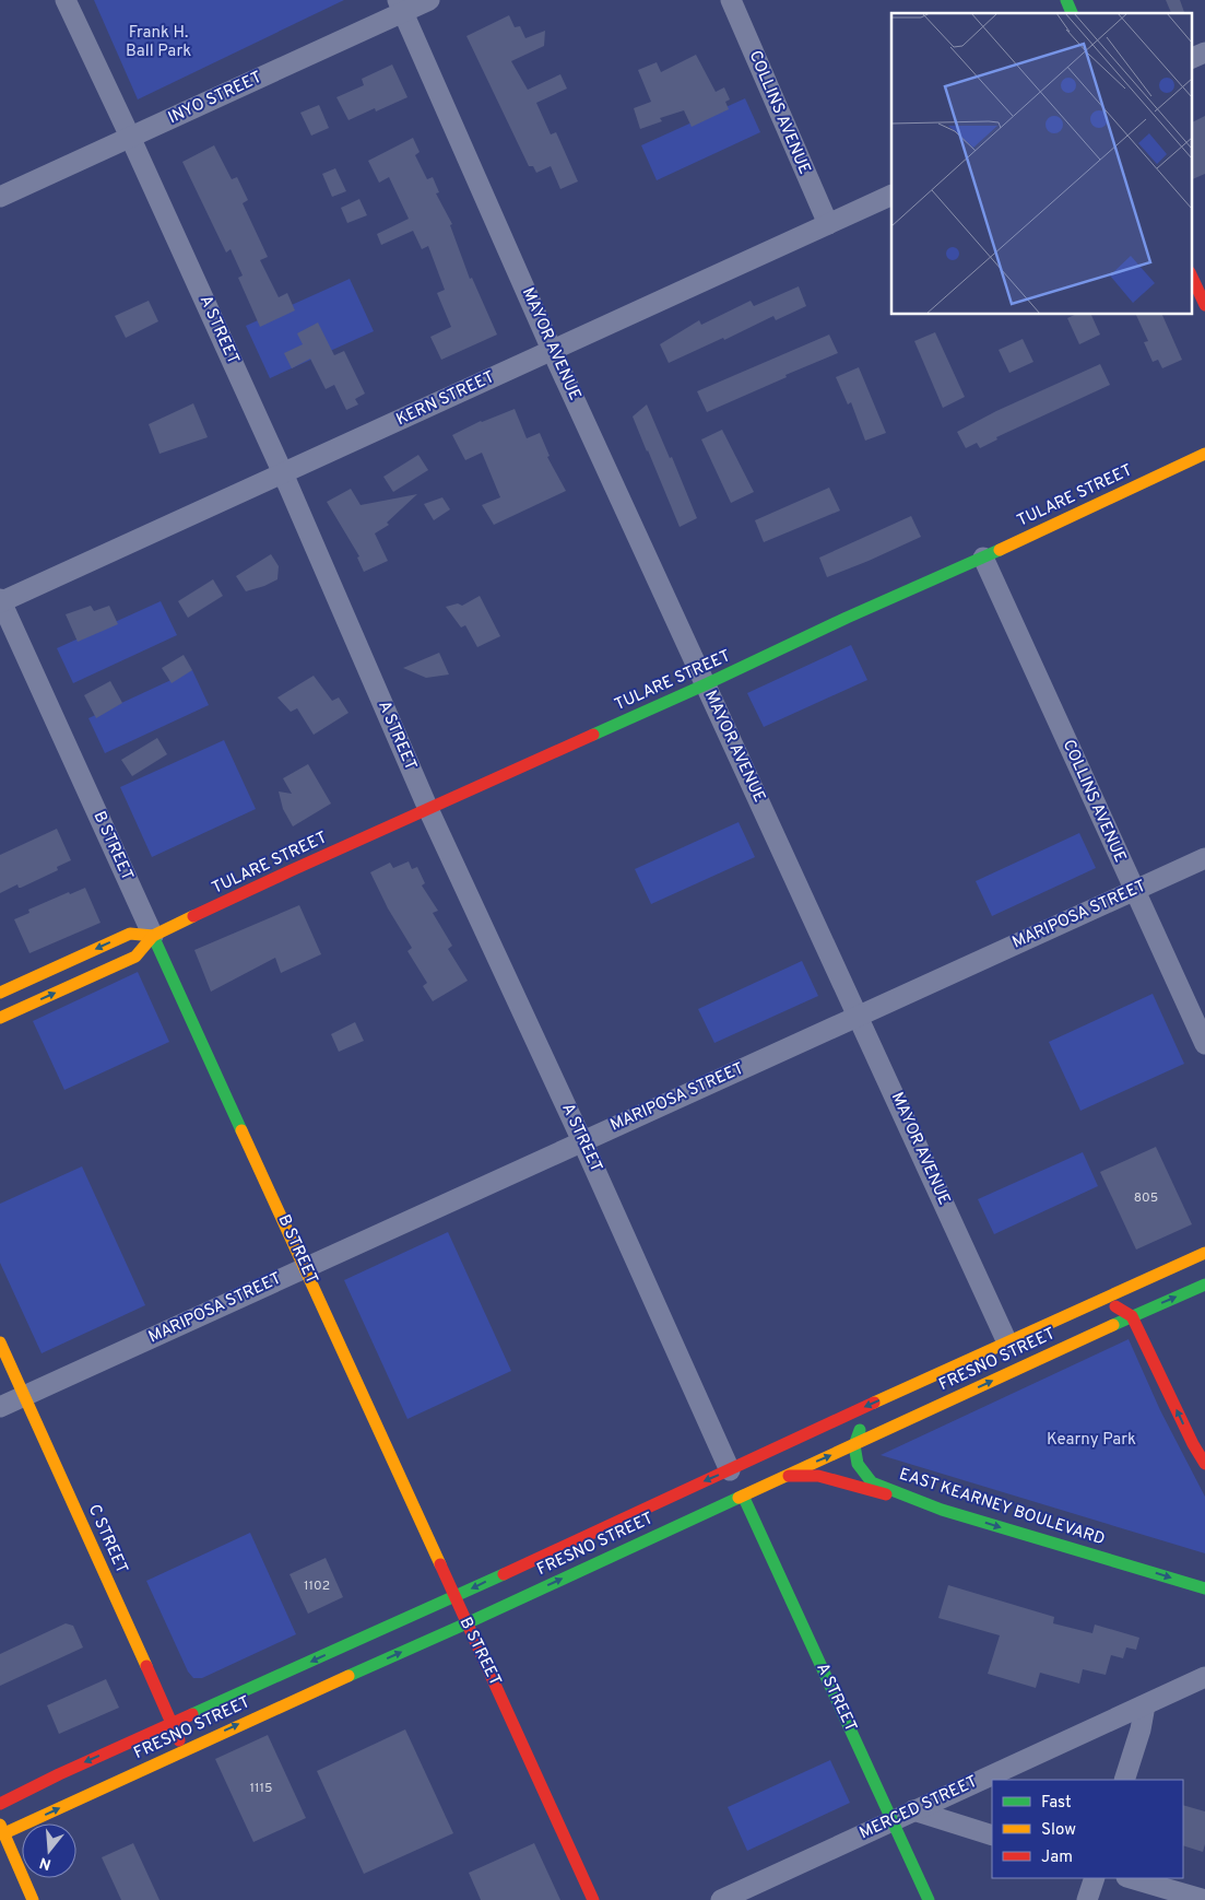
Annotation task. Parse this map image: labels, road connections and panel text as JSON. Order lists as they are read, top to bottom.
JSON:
{
  "streets": {
    "main road": [
      "A STREET",
      "TULARE STREET",
      "B STREET",
      "FRESNO STREET",
      "EAST KEARNEY BOULEVARD",
      "C STREET"
    ],
    "street": [
      "INYO STREET",
      "COLLINS AVENUE",
      "MAYOR AVENUE",
      "KERN STREET",
      "MARIPOSA STREET",
      "MERCED STREET"
    ]
  },
  "crossings": [
    ["INYO STREET", "A STREET"],
    ["INYO STREET", "MAYOR AVENUE"],
    ["COLLINS AVENUE", "KERN STREET"],
    ["COLLINS AVENUE", "TULARE STREET"],
    ["COLLINS AVENUE", "MARIPOSA STREET"],
    ["A STREET", "KERN STREET"],
    ["A STREET", "TULARE STREET"],
    ["A STREET", "MARIPOSA STREET"],
    ["A STREET", "FRESNO STREET"],
    ["A STREET", "MERCED STREET"],
    ["MAYOR AVENUE", "KERN STREET"],
    ["MAYOR AVENUE", "TULARE STREET"],
    ["MAYOR AVENUE", "MARIPOSA STREET"],
    ["MAYOR AVENUE", "FRESNO STREET"],
    ["KERN STREET", "B STREET"],
    ["TULARE STREET", "B STREET"],
    ["B STREET", "MARIPOSA STREET"],
    ["B STREET", "FRESNO STREET"],
    ["MARIPOSA STREET", "C STREET"],
    ["FRESNO STREET", "EAST KEARNEY BOULEVARD"],
    ["FRESNO STREET", "C STREET"]
  ],
  "one_way": ["EAST KEARNEY BOULEVARD"],
  "parks": ["Frank H. Ball Park", "Kearny Park"],
  "house_numbers": ["805", "1102", "1115"],
  "legend": ["Fast", "Slow", "Jam"],
  "north": "bottom"
}
